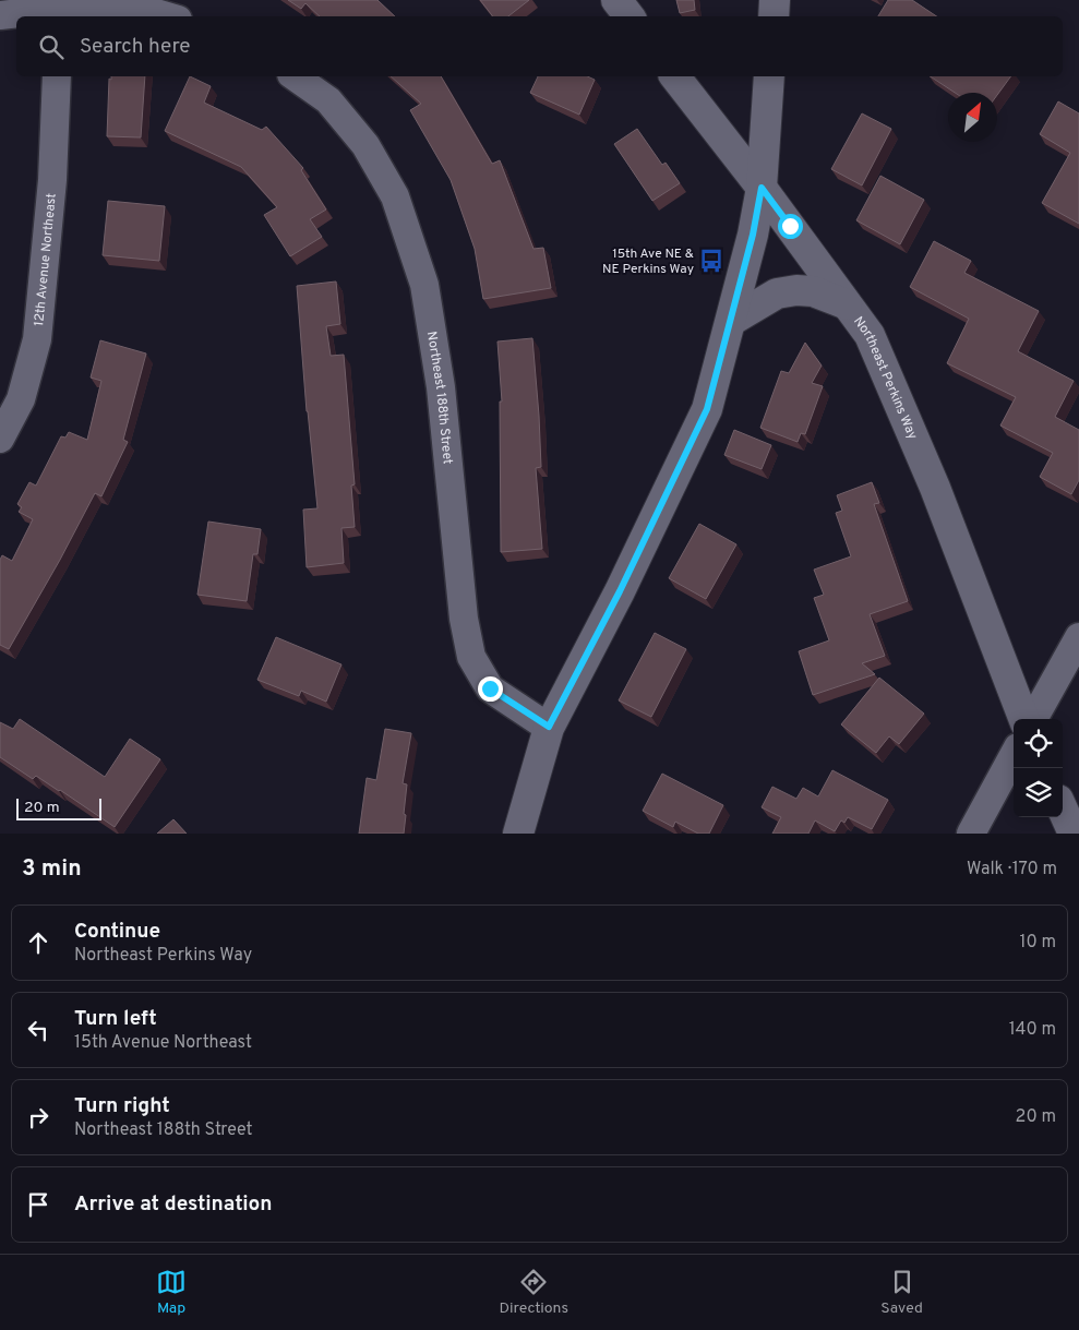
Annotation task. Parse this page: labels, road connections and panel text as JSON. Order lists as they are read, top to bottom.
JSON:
{
  "streets": {
    "main road": ["Northeast Perkins Way"],
    "street": ["12th Avenue Northeast", "Northeast 188th Street"]
  },
  "places": {
    "bus stop": ["15th Ave NE & NE Perkins Way"]
  },
  "scale_bar": "20 m",
  "north": "top right",
  "page": {
    "search": "Search here",
    "scale": "20 m",
    "heading": ["3 min", "Walk · 170 m"],
    "list": [
      ["Continue", "Northeast Perkins Way", "10 m"],
      ["Turn left", "15th Avenue Northeast", "140 m"],
      ["Turn right", "Northeast 188th Street", "20 m"],
      "Arrive at destination"
    ],
    "nav": ["Map", "Directions", "Saved"]
  }
}
